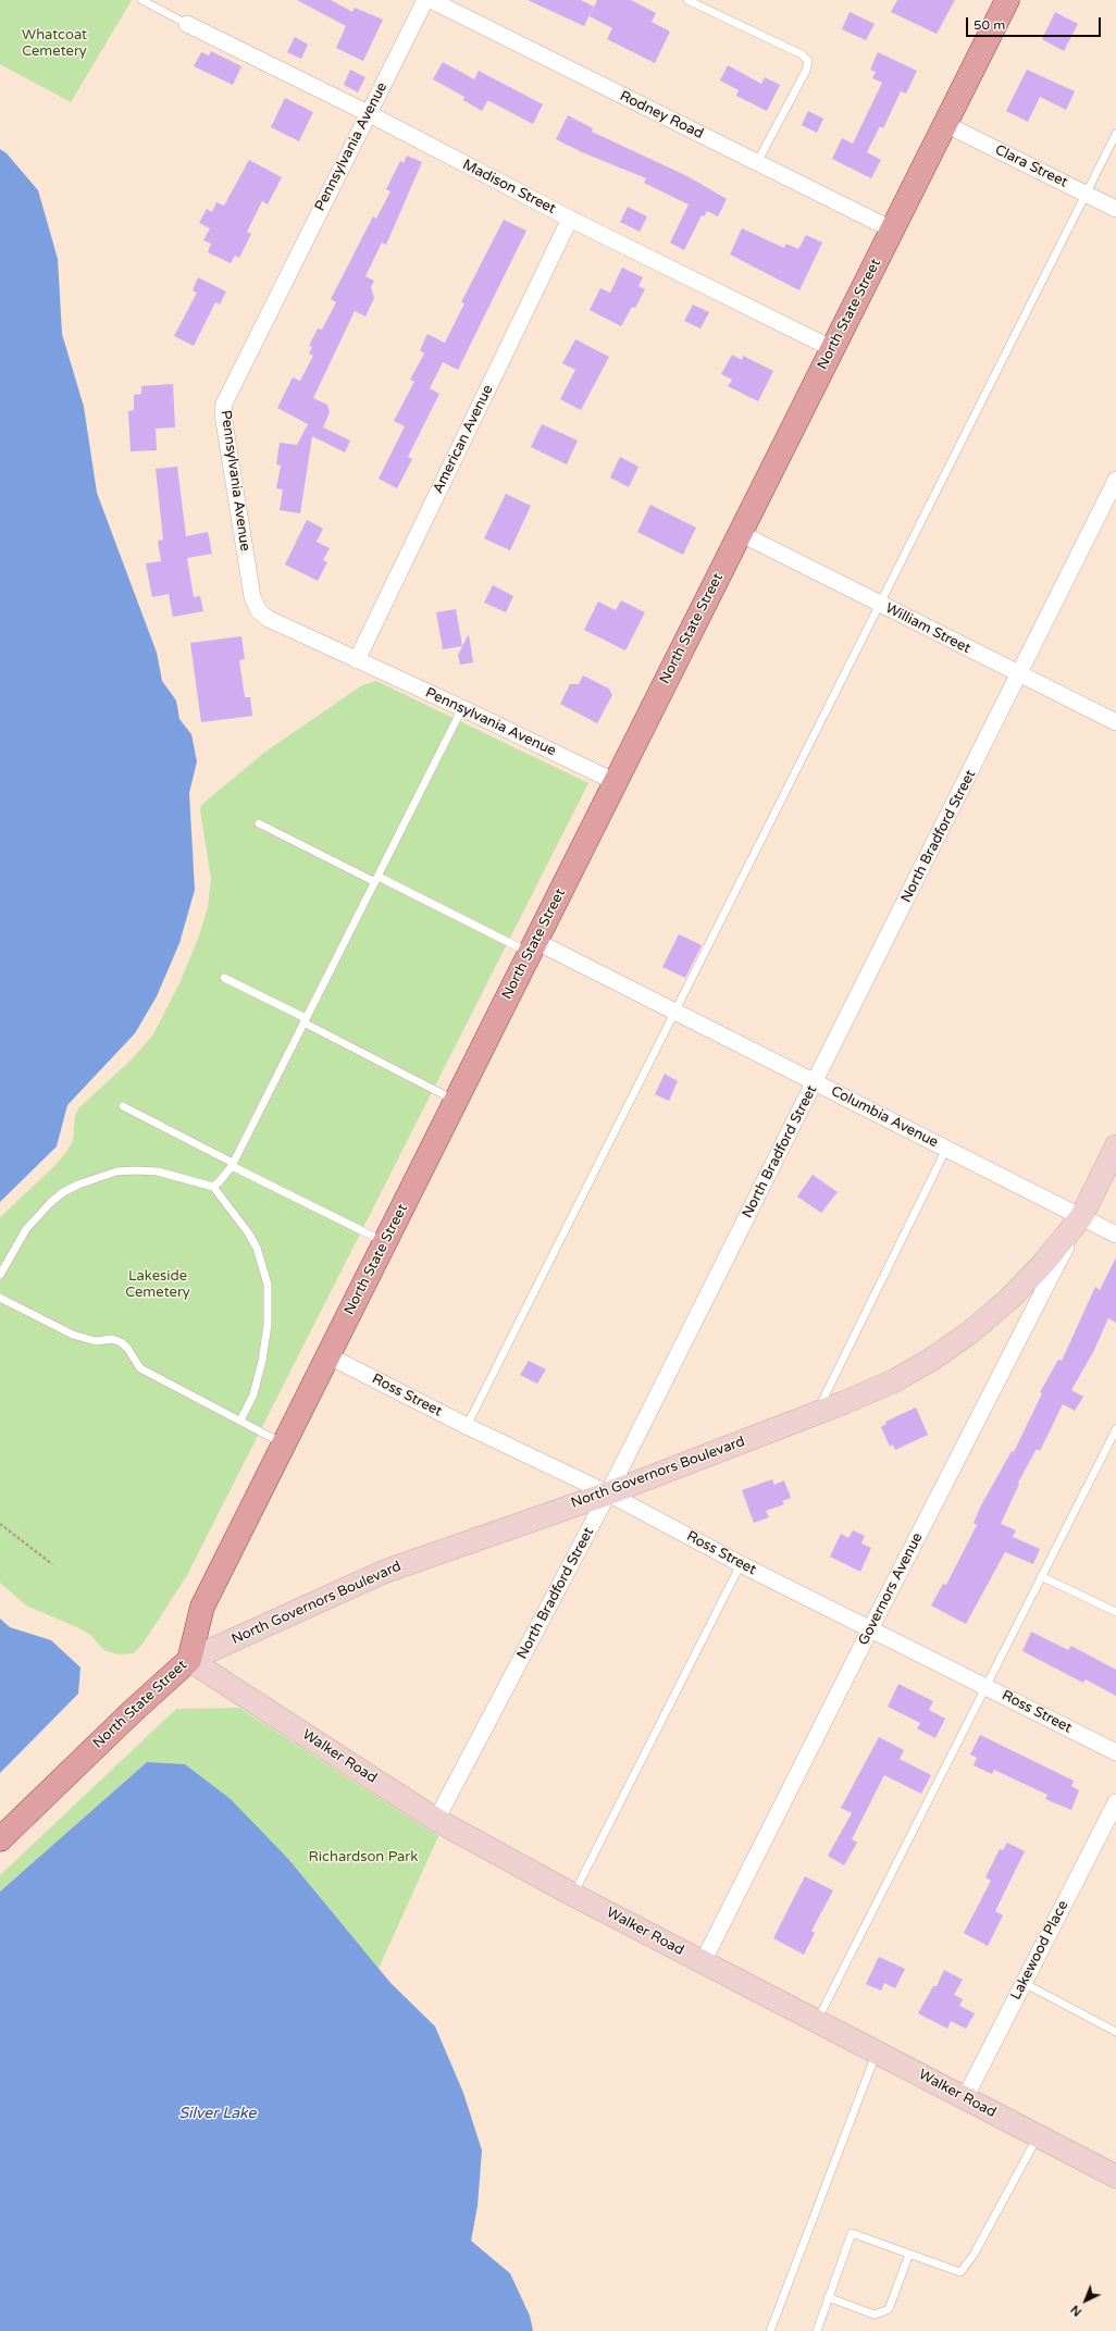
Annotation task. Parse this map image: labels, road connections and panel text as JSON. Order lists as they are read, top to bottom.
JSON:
{
  "streets": {
    "main road": ["North State Street", "North Governors Boulevard", "Walker Road"],
    "street": [
      "Rodney Road",
      "Pennsylvania Avenue",
      "Clara Street",
      "Madison Street",
      "American Avenue",
      "William Street",
      "North Bradford Street",
      "Columbia Avenue",
      "Ross Street",
      "Governors Avenue",
      "Lakewood Place"
    ]
  },
  "crossings": [
    ["Rodney Road", "North State Street"],
    ["Pennsylvania Avenue", "Madison Street"],
    ["Pennsylvania Avenue", "North State Street"],
    ["Pennsylvania Avenue", "American Avenue"],
    ["Clara Street", "North State Street"],
    ["Madison Street", "North State Street"],
    ["Madison Street", "American Avenue"],
    ["North State Street", "William Street"],
    ["North State Street", "Columbia Avenue"],
    ["North State Street", "Ross Street"],
    ["North State Street", "North Governors Boulevard"],
    ["North State Street", "Walker Road"],
    ["William Street", "North Bradford Street"],
    ["North Bradford Street", "Columbia Avenue"],
    ["North Bradford Street", "Ross Street"],
    ["North Bradford Street", "North Governors Boulevard"],
    ["North Bradford Street", "Walker Road"],
    ["Columbia Avenue", "North Governors Boulevard"],
    ["Columbia Avenue", "Governors Avenue"],
    ["Ross Street", "North Governors Boulevard"],
    ["Ross Street", "Governors Avenue"],
    ["North Governors Boulevard", "Governors Avenue"],
    ["North Governors Boulevard", "Walker Road"],
    ["Governors Avenue", "Walker Road"],
    ["Walker Road", "Lakewood Place"]
  ],
  "water": ["Silver Lake"],
  "parks": ["Whatcoat Cemetery", "Lakeside Cemetery", "Richardson Park"],
  "scale_bar": "50 m",
  "north": "bottom left"
}
